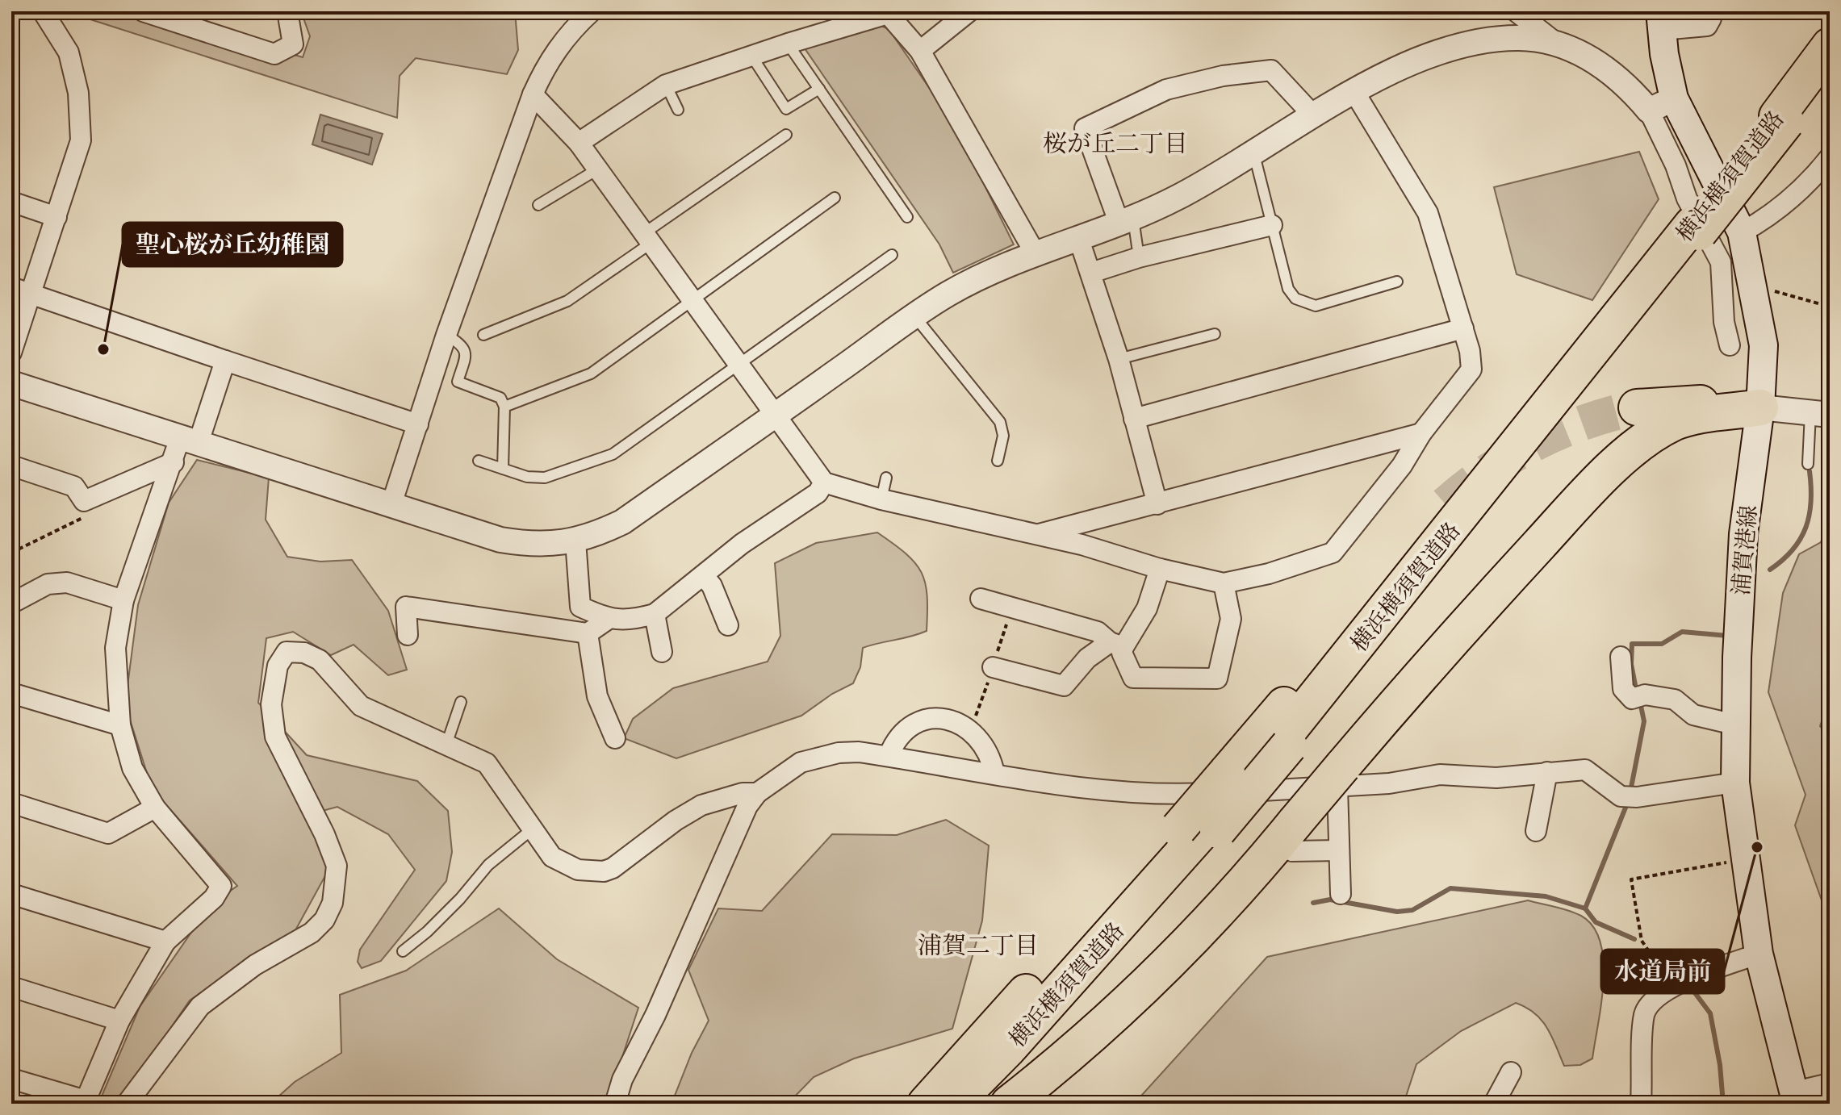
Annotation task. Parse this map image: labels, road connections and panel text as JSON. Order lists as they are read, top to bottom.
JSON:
{
  "streets": {
    "highway": ["横浜横須賀道路"],
    "main road": ["浦賀港線"]
  },
  "districts": ["桜が丘二丁目", "浦賀二丁目"],
  "places": ["聖心桜が丘幼稚園", "水道局前"]
}
